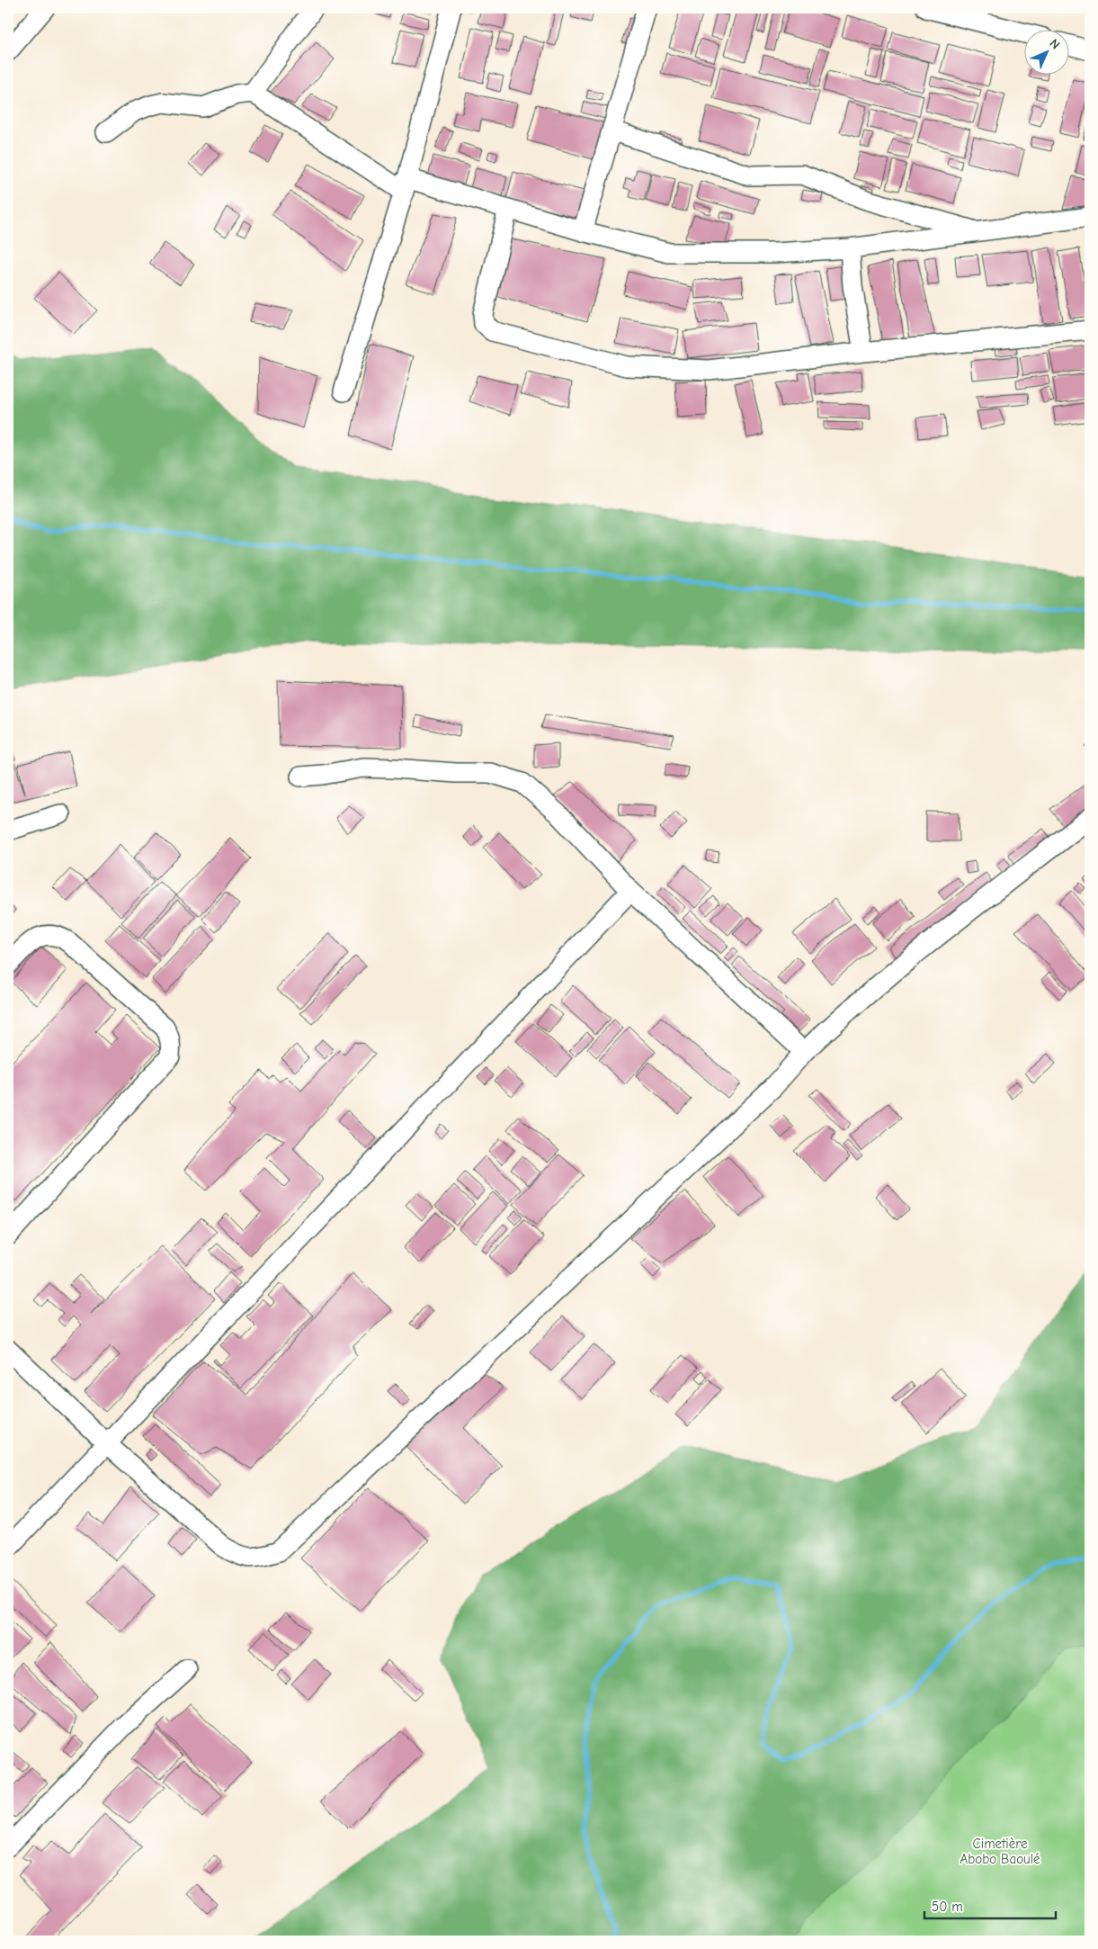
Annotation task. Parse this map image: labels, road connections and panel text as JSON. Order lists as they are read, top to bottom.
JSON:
{
  "parks": ["Cimetière Abobo Baoulé"],
  "scale_bar": "50 m",
  "north": "top right"
}
